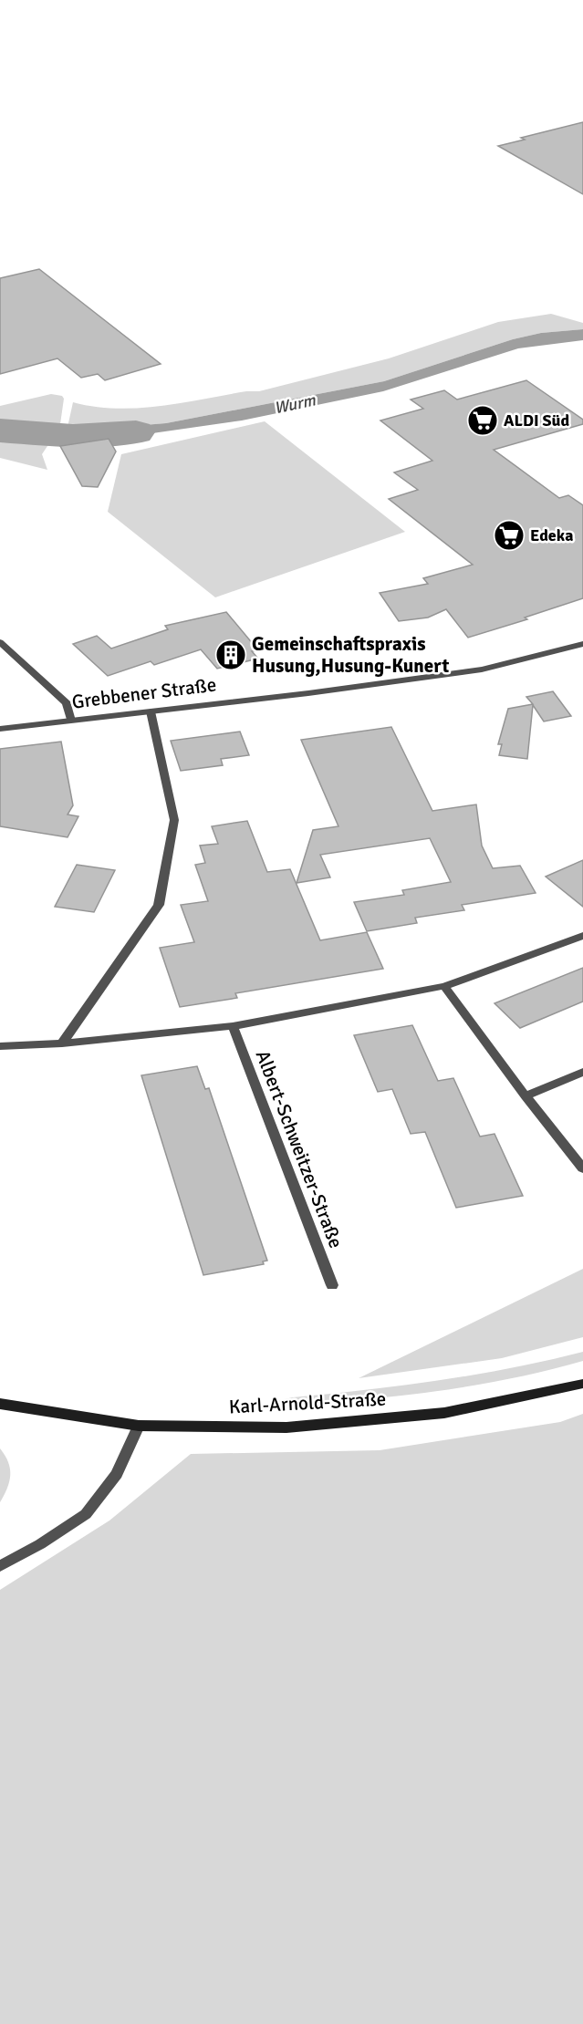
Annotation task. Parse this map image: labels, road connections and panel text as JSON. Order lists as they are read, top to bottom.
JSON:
{
  "streets": {
    "main road": ["Karl-Arnold-Straße"],
    "street": ["Grebbener Straße", "Albert-Schweitzer-Straße"]
  },
  "water": ["Wurm"],
  "places": {
    "supermarket": ["ALDI Süd", "Edeka"],
    "building": ["Gemeinschaftspraxis Husung,Husung-Kunert"]
  }
}
